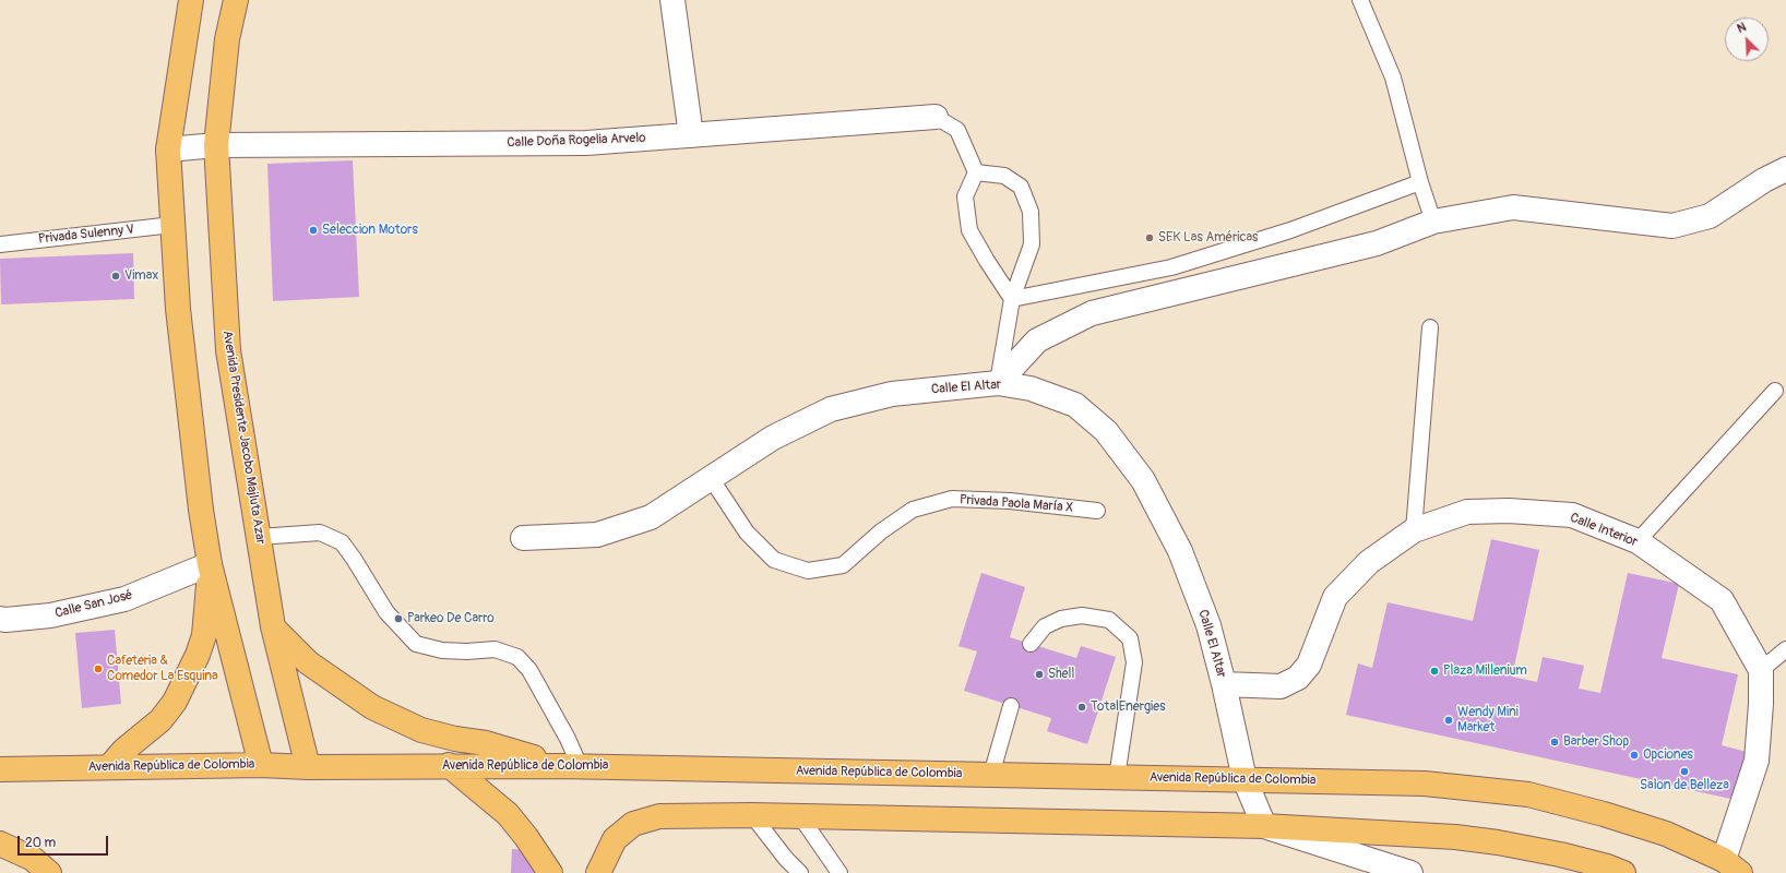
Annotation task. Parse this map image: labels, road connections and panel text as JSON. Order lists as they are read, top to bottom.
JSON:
{
  "streets": {
    "main road": ["Avenida Presidente Jacobo Majluta Azar", "Avenida República de Colombia"],
    "street": [
      "Calle Doña Rogelia Arvelo",
      "Calle El Altar",
      "Calle Interior",
      "Calle San José"
    ],
    "lane": ["Privada Sulenny V", "Privada Paola María X"]
  },
  "crossings": [
    ["Calle Doña Rogelia Arvelo", "Avenida Presidente Jacobo Majluta Azar"],
    ["Calle El Altar", "Privada Paola María X"],
    ["Calle El Altar", "Calle Interior"],
    ["Calle El Altar", "Avenida República de Colombia"],
    ["Avenida Presidente Jacobo Majluta Azar", "Avenida República de Colombia"],
    ["Calle Interior", "Avenida República de Colombia"]
  ],
  "places": [
    "Seleccion Motors",
    "SEK Las Américas",
    "Vimax",
    "Parkeo De Carro",
    "Cafeteria & Comedor La Esquina",
    "Plaza Millenium",
    "Shell",
    "TotalEnergies",
    "Wendy Mini Market",
    "Barber Shop",
    "Opciones",
    "Salon de Belleza"
  ],
  "scale_bar": "20 m",
  "north": "top left"
}
